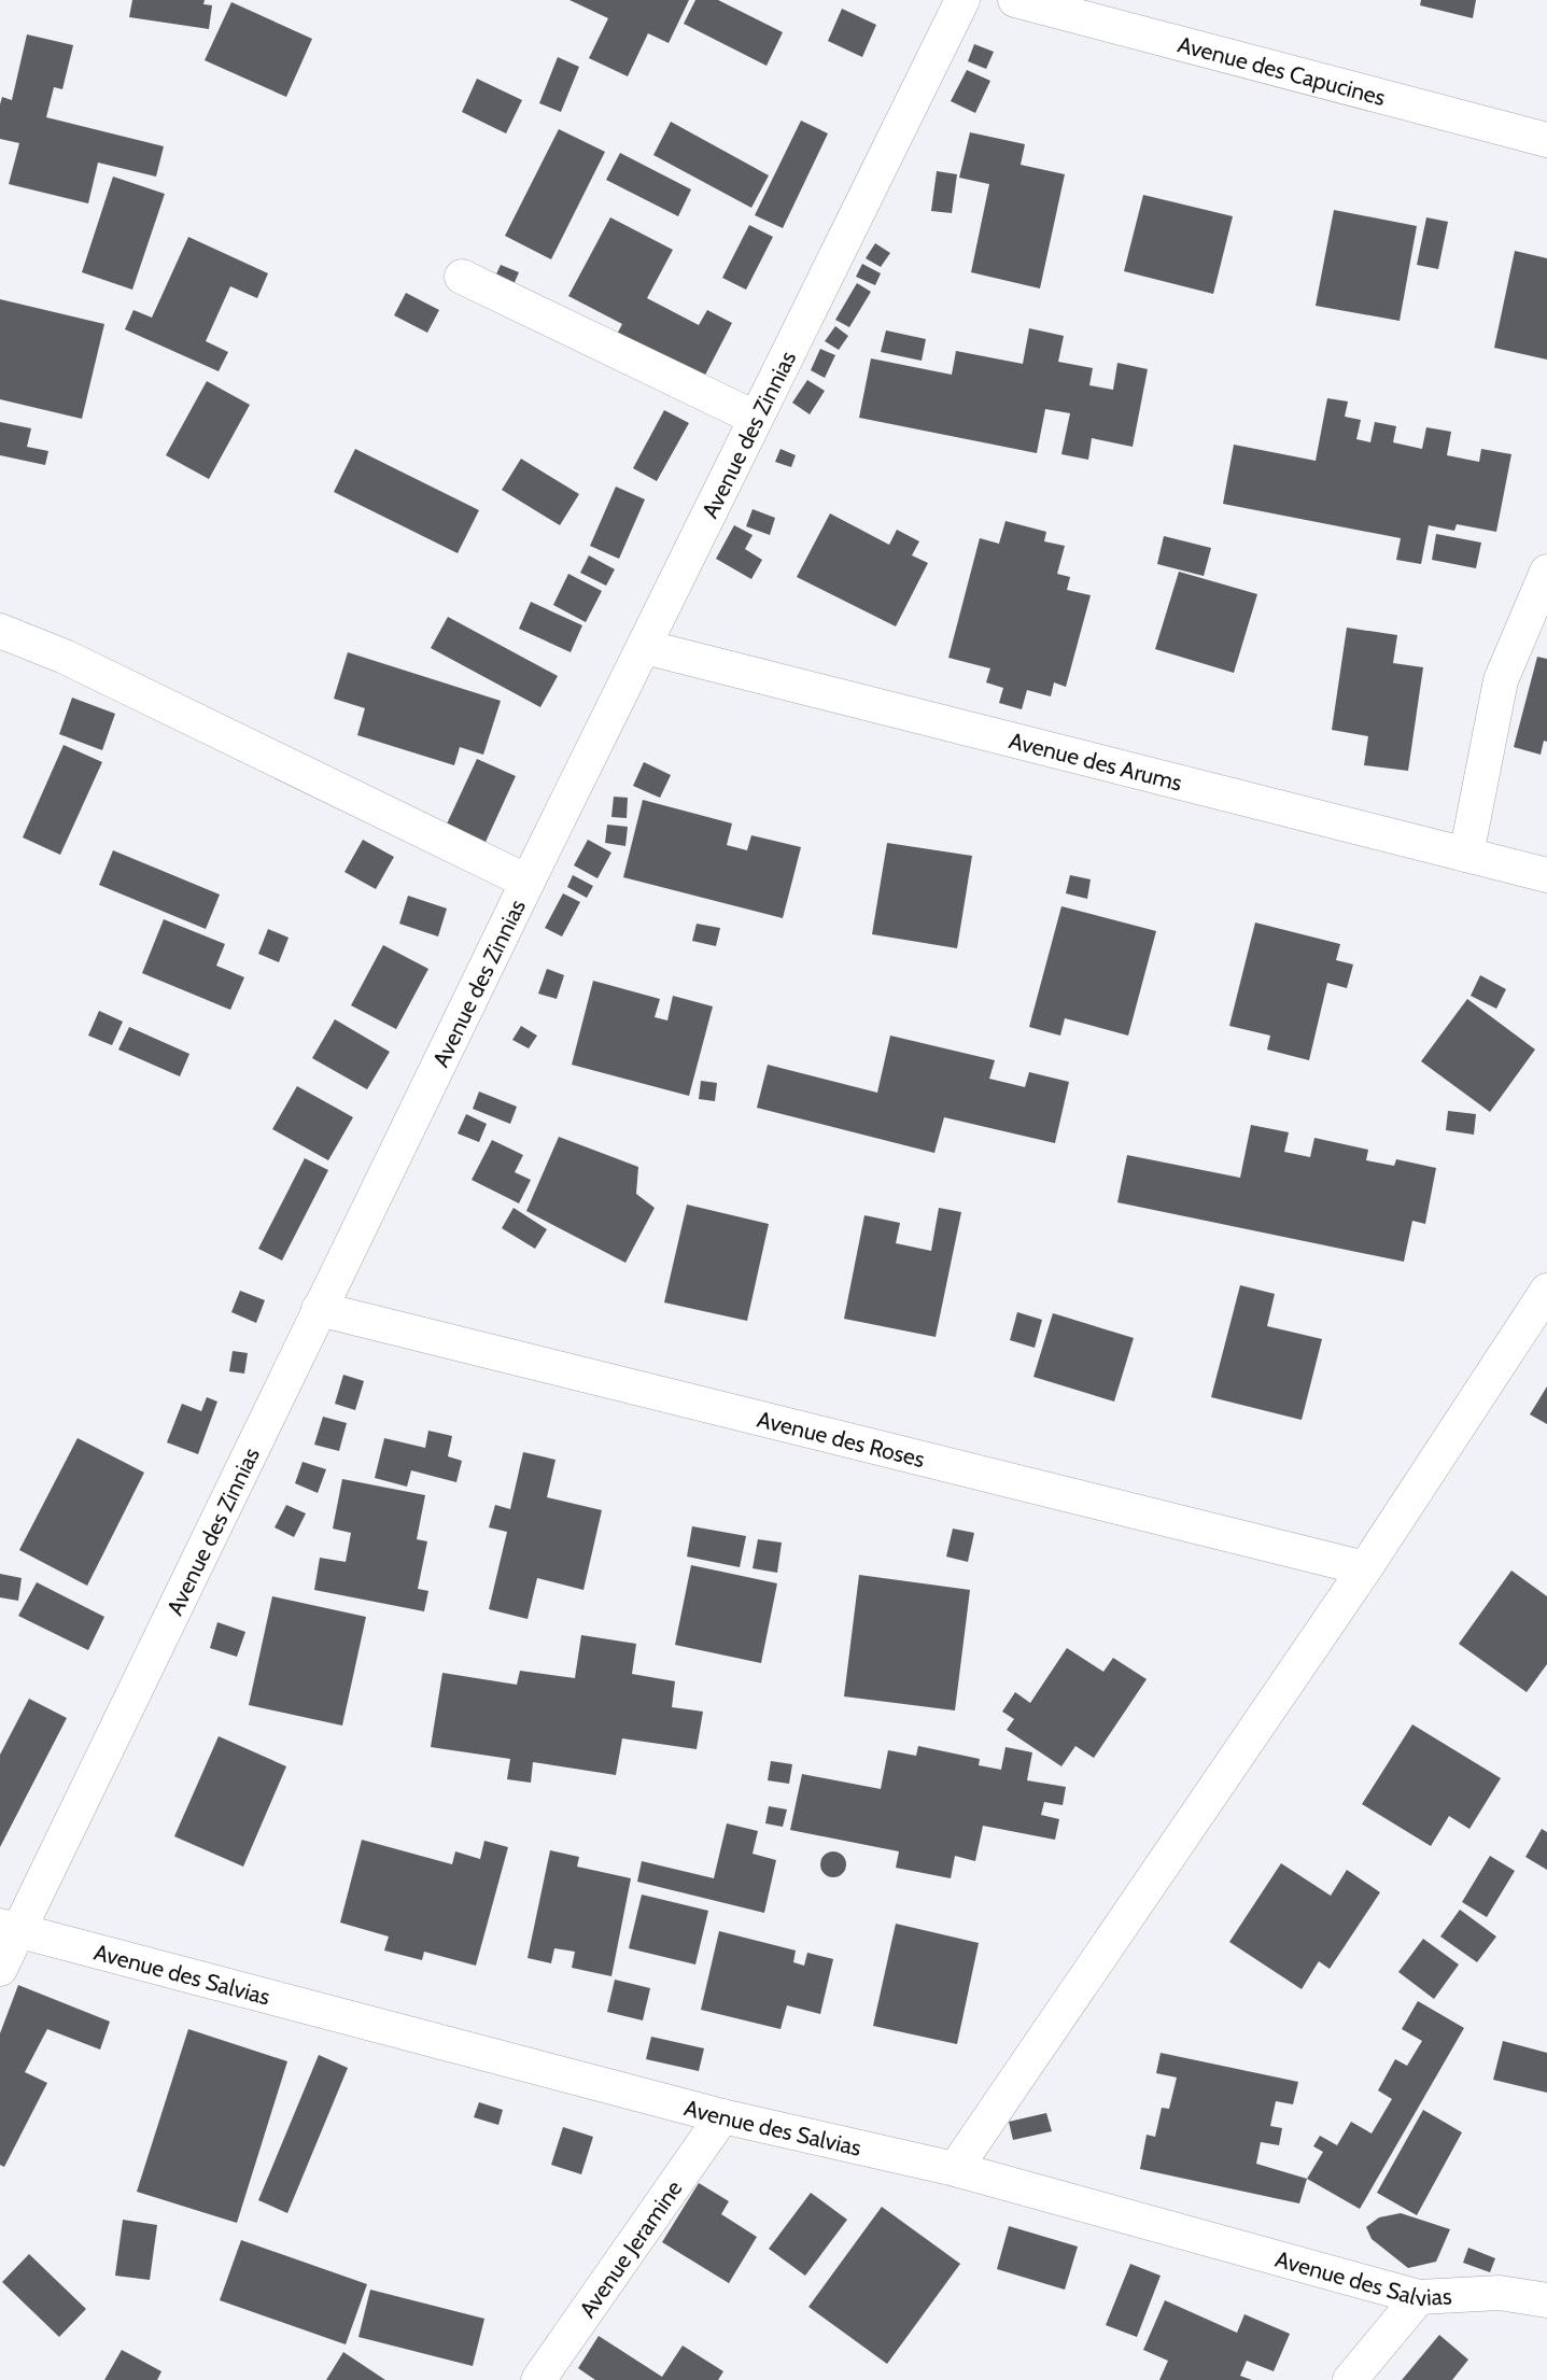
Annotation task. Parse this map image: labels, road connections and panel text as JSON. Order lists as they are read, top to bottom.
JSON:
{
  "streets": {
    "street": [
      "Avenue des Capucines",
      "Avenue des Zinnias",
      "Avenue des Arums",
      "Avenue des Roses",
      "Avenue des Salvias",
      "Avenue Jeramine"
    ]
  },
  "crossings": [
    ["Avenue des Zinnias", "Avenue des Arums"],
    ["Avenue des Zinnias", "Avenue des Roses"],
    ["Avenue des Zinnias", "Avenue des Salvias"],
    ["Avenue des Salvias", "Avenue Jeramine"]
  ]
}
